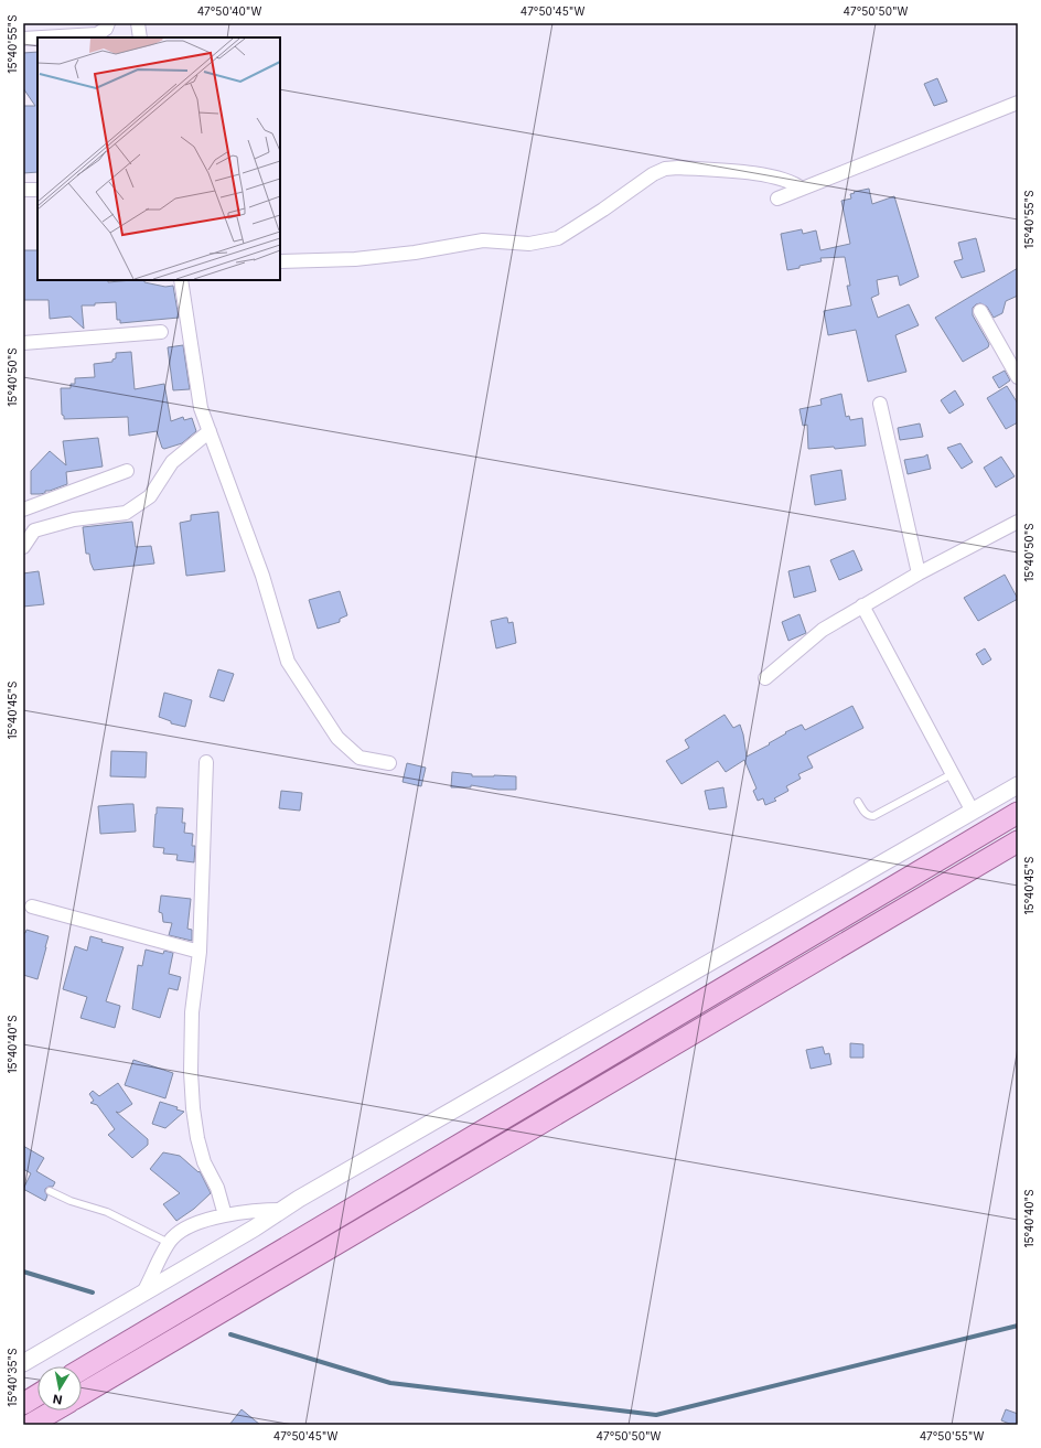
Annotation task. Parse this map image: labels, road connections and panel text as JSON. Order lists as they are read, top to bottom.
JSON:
{
  "north": "bottom",
  "coordinates": [
    "47°50'40\"W",
    "47°50'45\"W",
    "47°50'50\"W",
    "15°40'55\"S",
    "15°40'50\"S",
    "15°40'45\"S",
    "15°40'40\"S",
    "15°40'35\"S",
    "47°50'55\"W"
  ]
}
